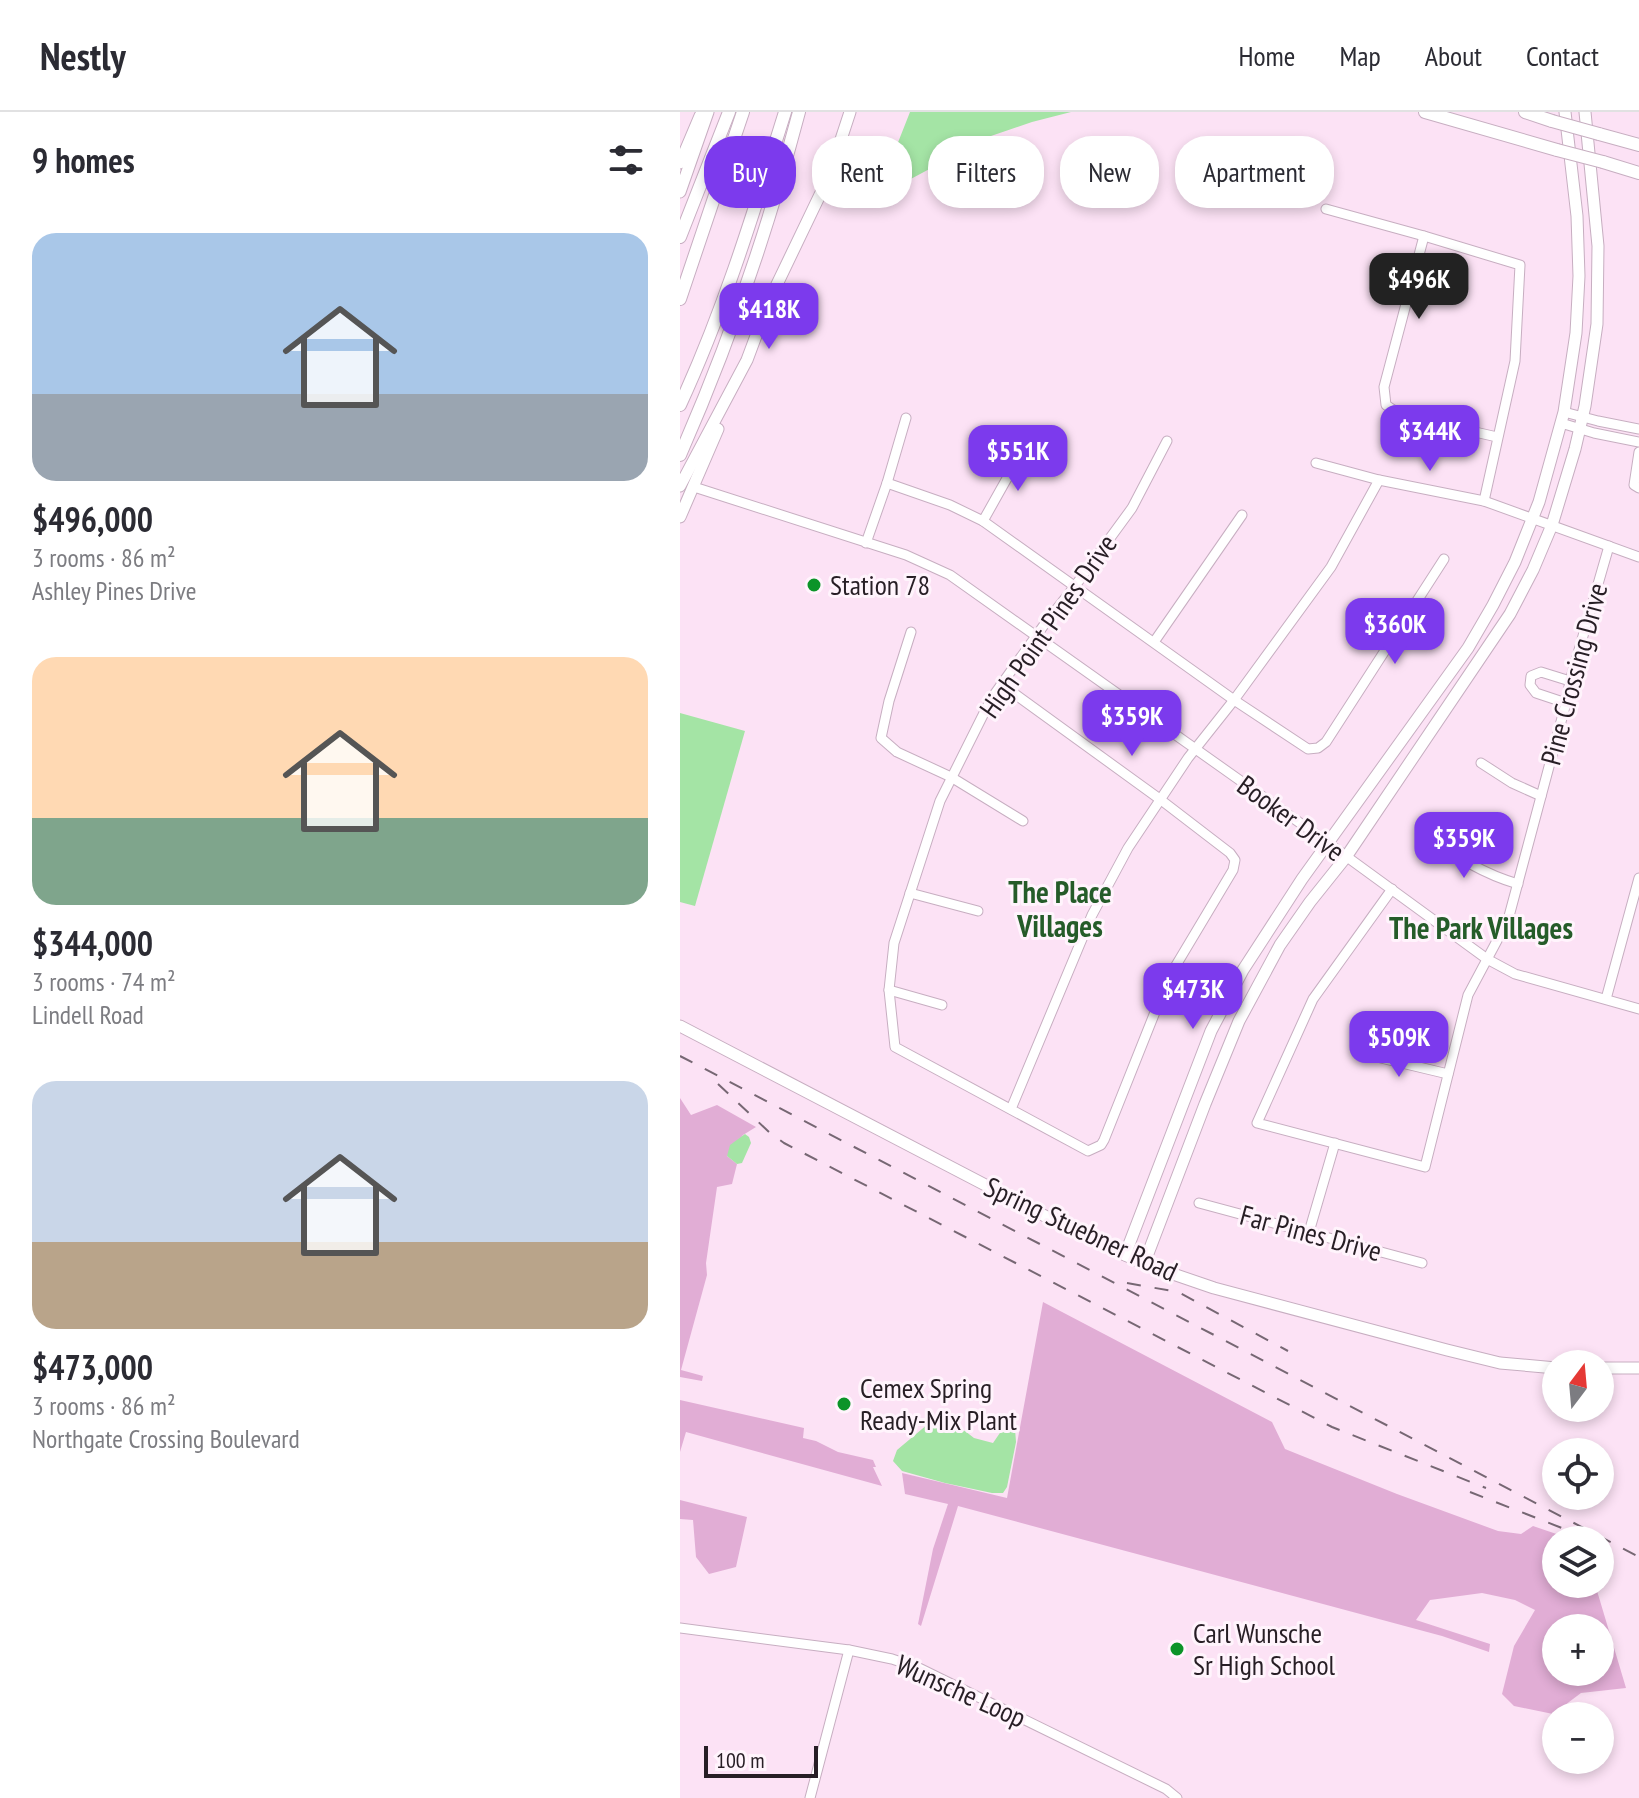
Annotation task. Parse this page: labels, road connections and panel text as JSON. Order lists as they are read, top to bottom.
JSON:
{
  "streets": {
    "main road": ["Spring Stuebner Road"],
    "street": [
      "High Point Pines Drive",
      "Pine Crossing Drive",
      "Booker Drive",
      "Far Pines Drive",
      "Wunsche Loop"
    ]
  },
  "crossings": [
    ["High Point Pines Drive", "Booker Drive"],
    ["Pine Crossing Drive", "Booker Drive"]
  ],
  "districts": ["The Place Villages", "The Park Villages"],
  "places": ["Station 78", "Cemex Spring Ready-Mix Plant", "Carl Wunsche Sr High School"],
  "scale_bar": "100 m",
  "north": "top",
  "page": {
    "header": "Nestly",
    "nav": [
      "Home",
      "Map",
      "About",
      "Contact"
    ],
    "heading": "9 homes",
    "chip": [
      "Buy",
      "Rent",
      "Filters",
      "New",
      "Apartment"
    ],
    "list": [
      {
        "name": "$496,000",
        "note": "3 rooms · 86 m² · Ashley Pines Drive"
      },
      {
        "name": "$344,000",
        "note": "3 rooms · 74 m² · Lindell Road"
      },
      {
        "name": "$473,000",
        "note": "3 rooms · 86 m² · Northgate Crossing Boulevard"
      }
    ],
    "price": [
      "$496K",
      "$418K",
      "$344K",
      "$551K",
      "$360K",
      "$359K",
      "$359K",
      "$473K",
      "$509K"
    ],
    "map_buttons": ["+", "−"],
    "scale": "100 m"
  }
}
